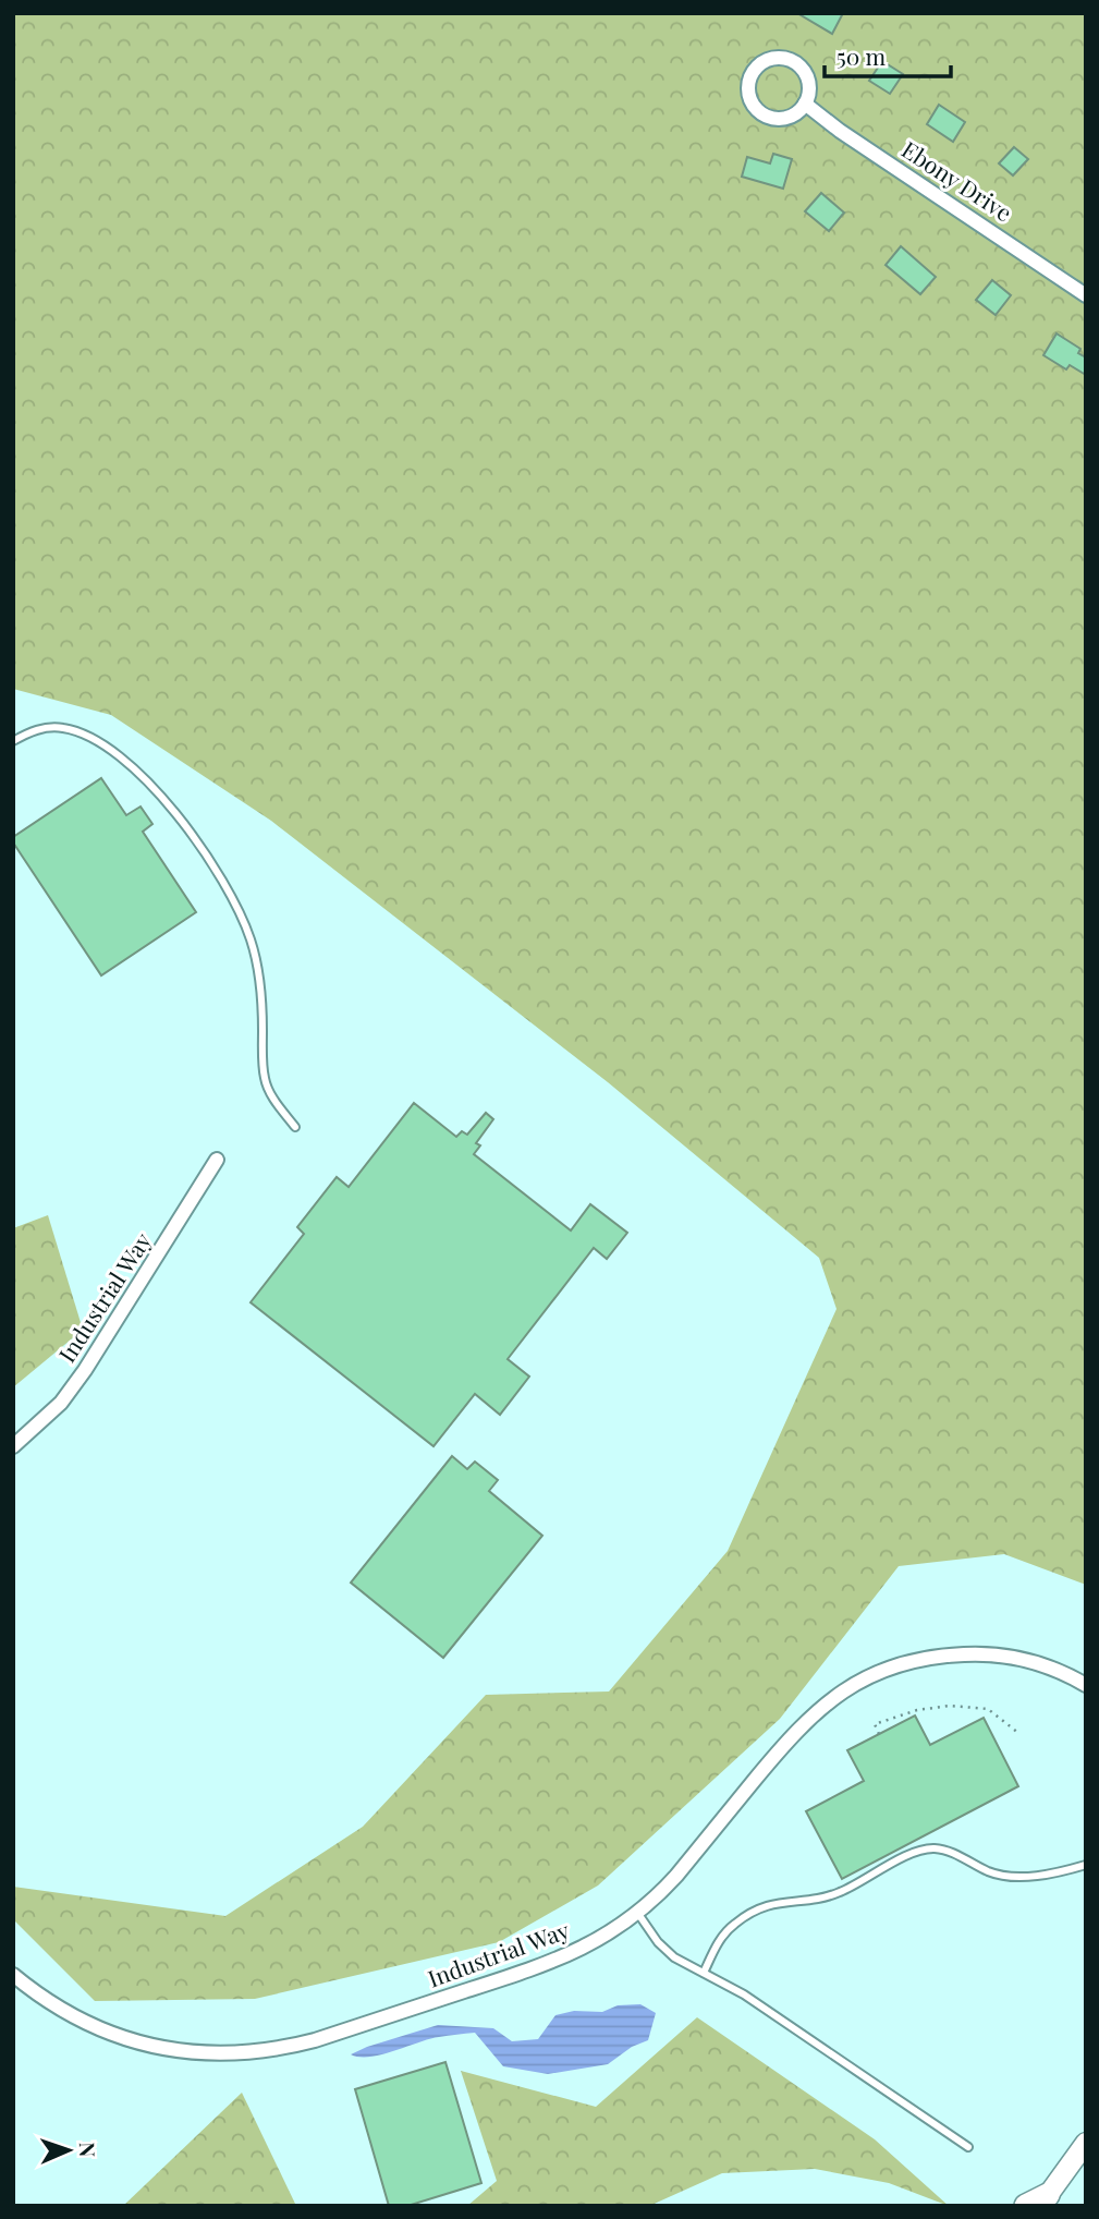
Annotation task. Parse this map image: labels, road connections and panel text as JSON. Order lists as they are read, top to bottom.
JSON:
{
  "streets": {
    "street": ["Ebony Drive", "Industrial Way"]
  },
  "scale_bar": "50 m",
  "north": "right"
}
